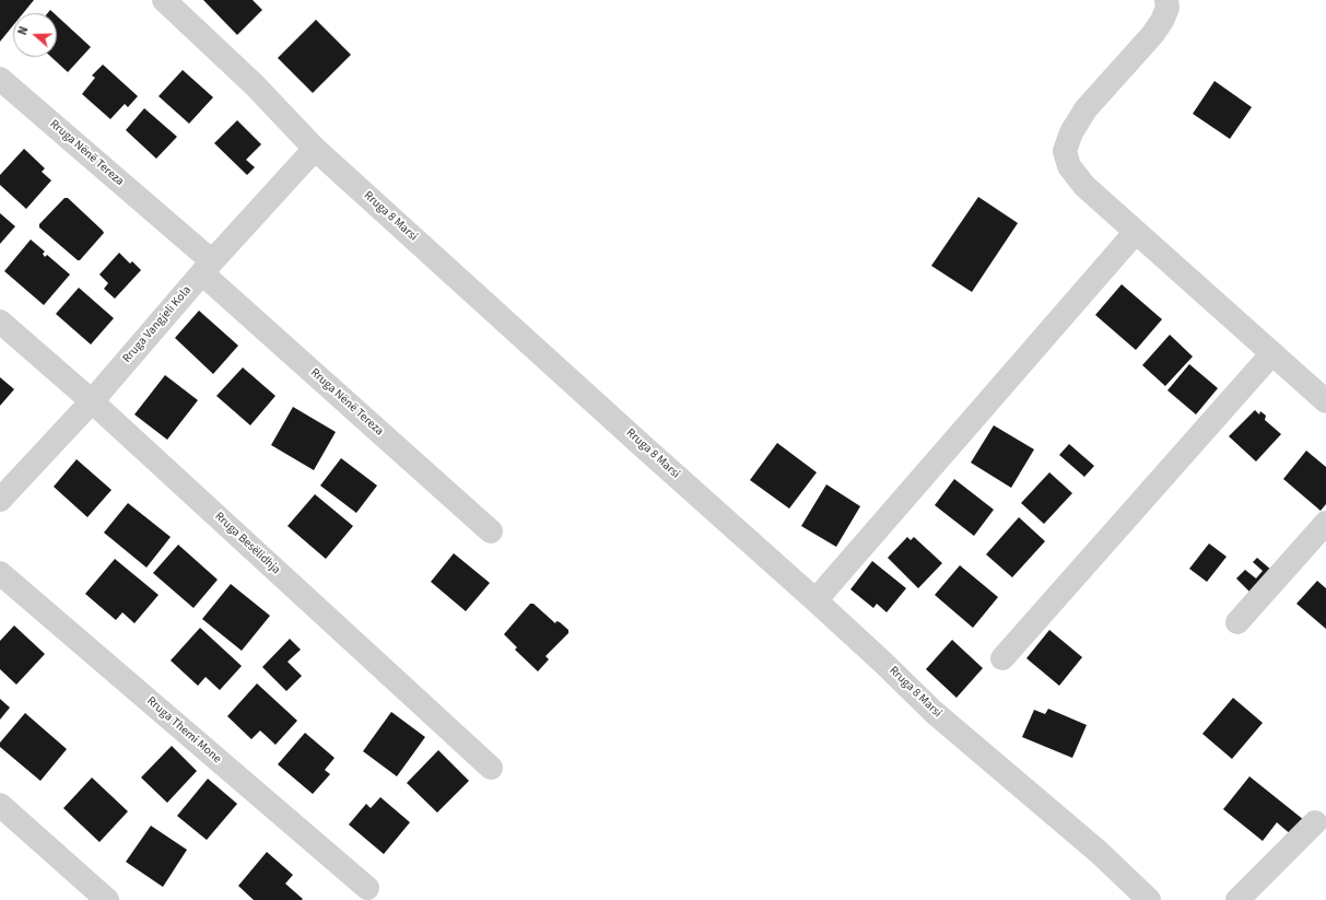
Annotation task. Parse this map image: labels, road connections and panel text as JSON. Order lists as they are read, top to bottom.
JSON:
{
  "streets": {
    "street": [
      "Rruga Nënë Tereza",
      "Rruga 8 Marsi",
      "Rruga Vangjeli Kola",
      "Rruga Besëlidhja",
      "Rruga Themi Mone"
    ]
  },
  "crossings": [
    ["Rruga Nënë Tereza", "Rruga Vangjeli Kola"],
    ["Rruga 8 Marsi", "Rruga Vangjeli Kola"],
    ["Rruga Vangjeli Kola", "Rruga Besëlidhja"]
  ],
  "north": "left"
}
